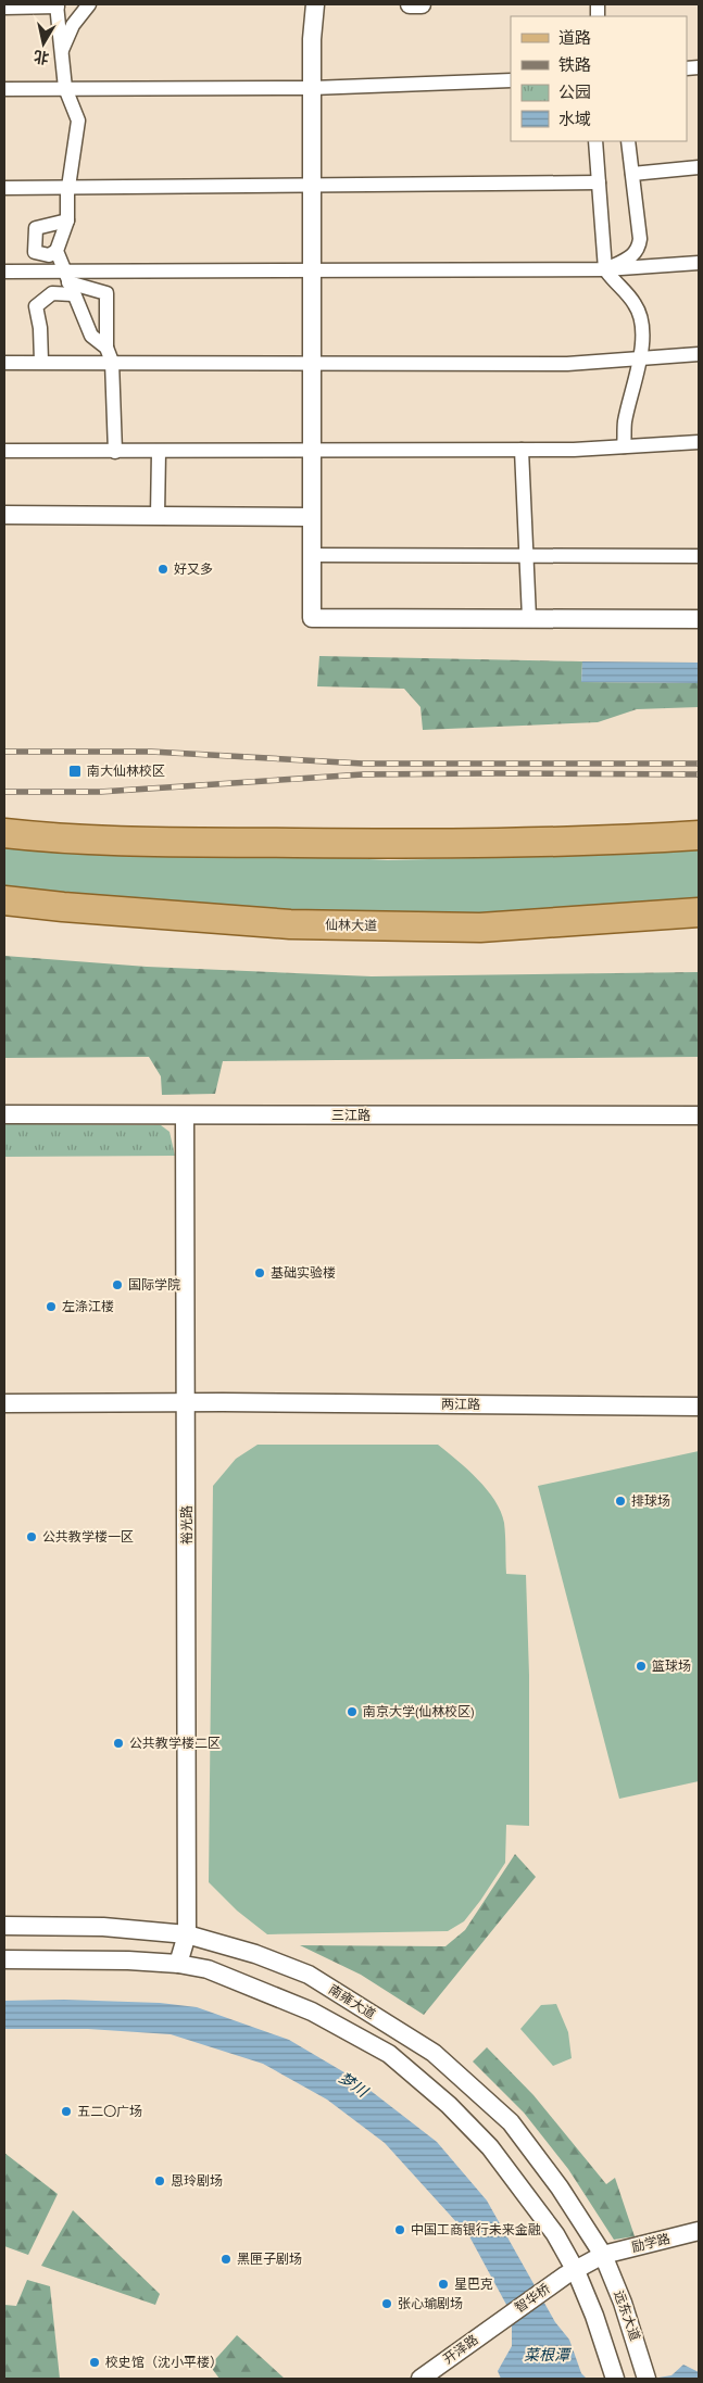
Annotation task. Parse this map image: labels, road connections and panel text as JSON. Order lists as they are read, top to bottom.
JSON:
{
  "streets": {
    "main road": ["仙林大道"],
    "street": [
      "三江路",
      "两江路",
      "裕光路",
      "南雍大道",
      "励学路",
      "智华桥",
      "远东大道",
      "开泽路"
    ]
  },
  "crossings": [
    ["三江路", "裕光路"],
    ["两江路", "裕光路"],
    ["裕光路", "南雍大道"],
    ["南雍大道", "励学路"],
    ["南雍大道", "智华桥"],
    ["南雍大道", "远东大道"],
    ["励学路", "智华桥"],
    ["励学路", "远东大道"],
    ["智华桥", "开泽路"]
  ],
  "water": ["梦川", "菜根潭"],
  "places": {
    "other": [
      "好又多",
      "基础实验楼",
      "国际学院",
      "左涤江楼",
      "排球场",
      "公共教学楼一区",
      "篮球场",
      "南京大学(仙林校区)",
      "公共教学楼二区",
      "五二〇广场",
      "恩玲剧场",
      "中国工商银行未来金融",
      "黑匣子剧场",
      "星巴克",
      "张心瑜剧场",
      "校史馆（沈小平楼）"
    ],
    "transit": ["南大仙林校区"]
  },
  "legend": [
    "道路",
    "铁路",
    "公园",
    "水域"
  ],
  "north": "bottom"
}
